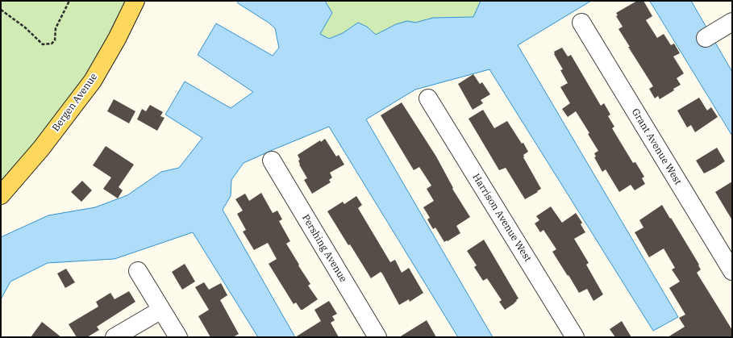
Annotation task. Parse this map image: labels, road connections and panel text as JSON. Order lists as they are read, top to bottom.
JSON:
{
  "streets": {
    "main road": ["Bergen Avenue"],
    "street": ["Grant Avenue West", "Harrison Avenue West", "Pershing Avenue"]
  }
}
